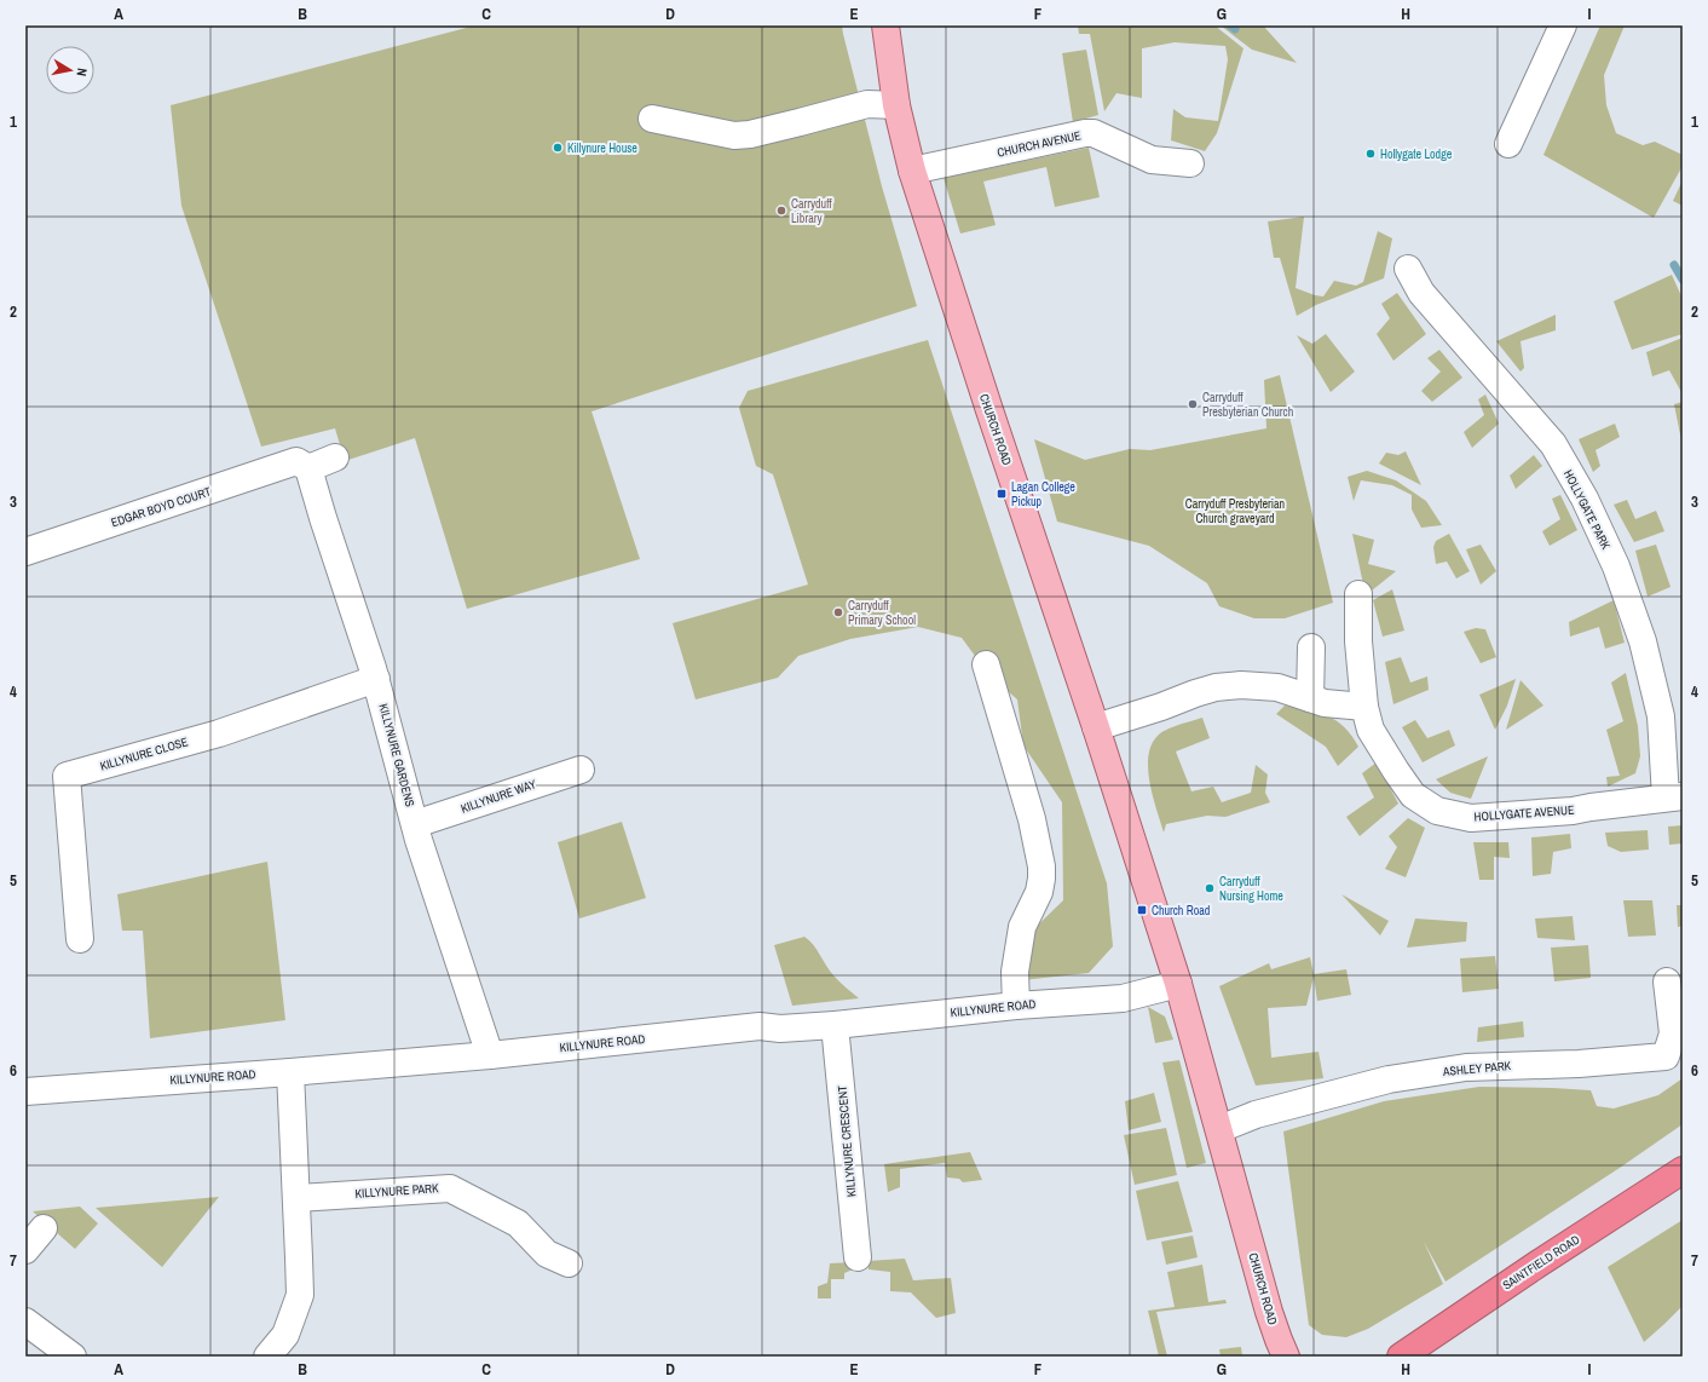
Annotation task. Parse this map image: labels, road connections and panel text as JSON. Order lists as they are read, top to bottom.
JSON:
{
  "streets": {
    "highway": ["SAINTFIELD ROAD"],
    "main road": ["CHURCH ROAD"],
    "street": [
      "CHURCH AVENUE",
      "EDGAR BOYD COURT",
      "HOLLYGATE PARK",
      "KILLYNURE CLOSE",
      "KILLYNURE GARDENS",
      "KILLYNURE WAY",
      "HOLLYGATE AVENUE",
      "KILLYNURE ROAD",
      "ASHLEY PARK",
      "KILLYNURE CRESCENT",
      "KILLYNURE PARK"
    ]
  },
  "crossings": [
    ["CHURCH AVENUE", "CHURCH ROAD"],
    ["CHURCH ROAD", "KILLYNURE ROAD"],
    ["CHURCH ROAD", "ASHLEY PARK"],
    ["EDGAR BOYD COURT", "KILLYNURE GARDENS"],
    ["HOLLYGATE PARK", "HOLLYGATE AVENUE"],
    ["KILLYNURE CLOSE", "KILLYNURE GARDENS"],
    ["KILLYNURE GARDENS", "KILLYNURE WAY"],
    ["KILLYNURE GARDENS", "KILLYNURE ROAD"],
    ["KILLYNURE ROAD", "KILLYNURE CRESCENT"]
  ],
  "parks": ["Carryduff Presbyterian Church graveyard"],
  "places": {
    "other": [
      "Killynure House",
      "Hollygate Lodge",
      "Carryduff Library",
      "Carryduff Presbyterian Church",
      "Carryduff Primary School",
      "Carryduff Nursing Home"
    ],
    "transit": ["Lagan College Pickup", "Church Road"]
  },
  "north": "right",
  "grid": {
    "columns": [
      "A",
      "B",
      "C",
      "D",
      "E",
      "F",
      "G",
      "H",
      "I"
    ],
    "rows": [
      "1",
      "2",
      "3",
      "4",
      "5",
      "6",
      "7"
    ]
  }
}
